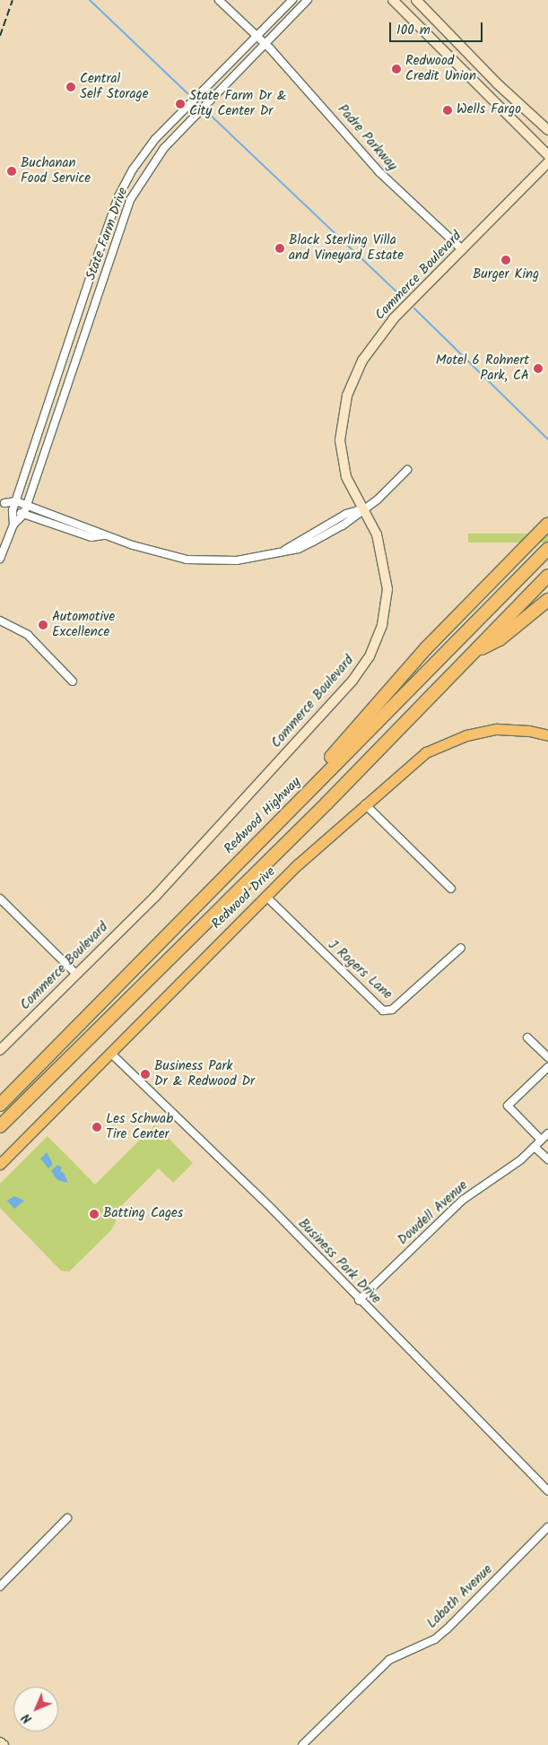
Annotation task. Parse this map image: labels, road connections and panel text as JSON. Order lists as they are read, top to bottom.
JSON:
{
  "streets": {
    "highway": ["Redwood Highway"],
    "main road": ["Redwood Drive"],
    "street": [
      "Padre Parkway",
      "State Farm Drive",
      "Commerce Boulevard",
      "J Rogers Lane",
      "Dowdell Avenue",
      "Business Park Drive",
      "Labath Avenue"
    ]
  },
  "crossings": [
    ["Padre Parkway", "State Farm Drive"],
    ["Padre Parkway", "Commerce Boulevard"],
    ["Redwood Drive", "J Rogers Lane"],
    ["Redwood Drive", "Business Park Drive"],
    ["Dowdell Avenue", "Business Park Drive"]
  ],
  "places": [
    "Redwood Credit Union",
    "Central Self Storage",
    "State Farm Dr & City Center Dr",
    "Wells Fargo",
    "Buchanan Food Service",
    "Black Sterling Villa and Vineyard Estate",
    "Burger King",
    "Motel 6 Rohnert Park, CA",
    "Automotive Excellence",
    "Business Park Dr & Redwood Dr",
    "Les Schwab Tire Center",
    "Batting Cages"
  ],
  "scale_bar": "100 m",
  "north": "bottom left"
}
